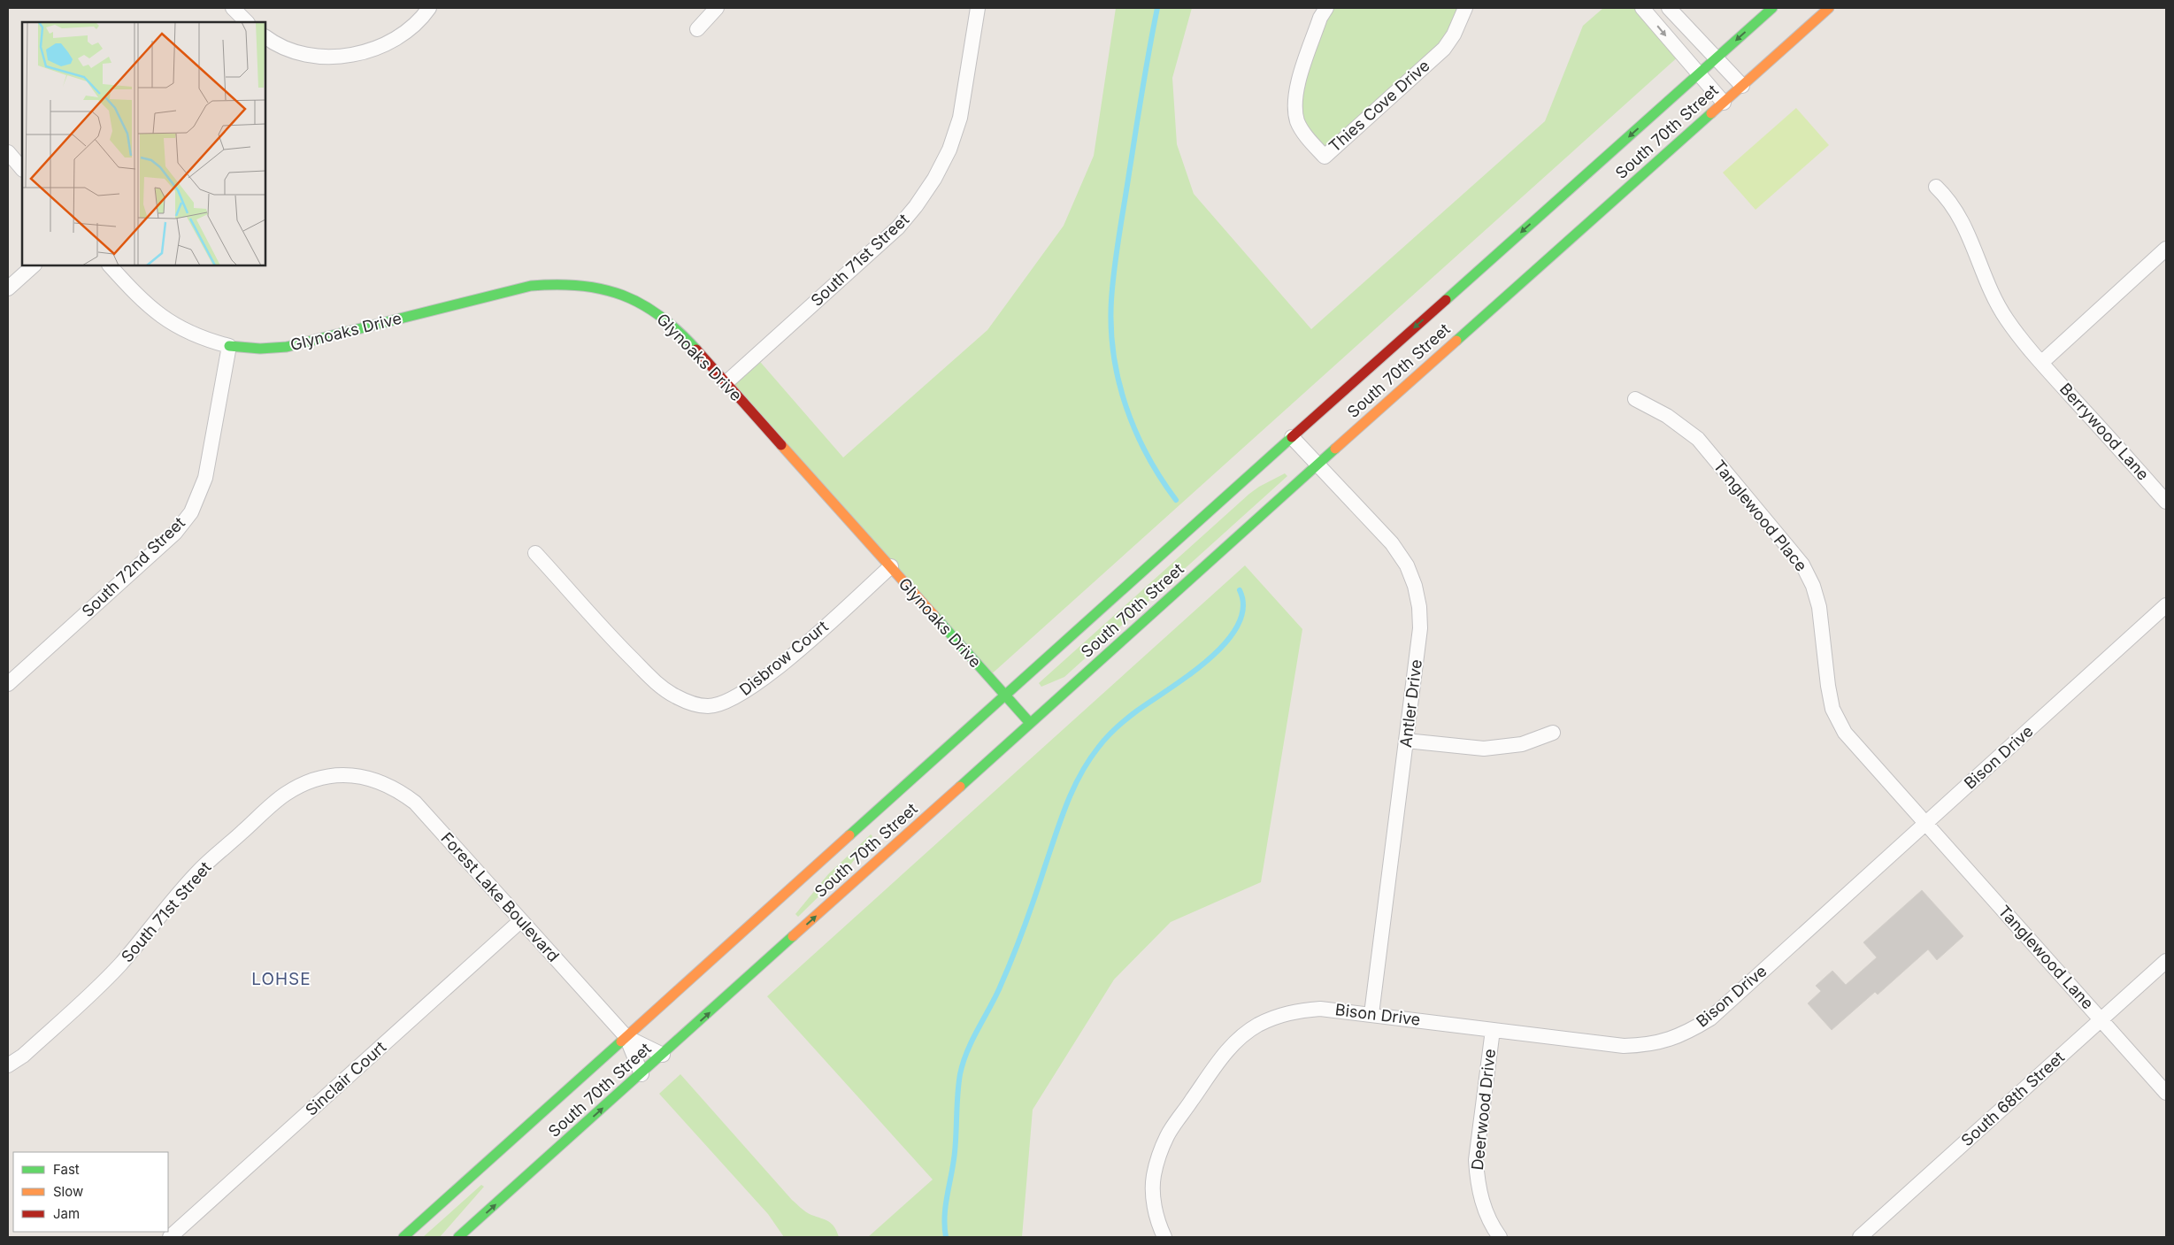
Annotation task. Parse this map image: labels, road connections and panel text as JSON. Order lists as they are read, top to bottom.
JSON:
{
  "streets": {
    "main road": ["South 70th Street", "Glynoaks Drive"],
    "street": [
      "Thies Cove Drive",
      "South 71st Street",
      "Berrywood Lane",
      "Tanglewood Place",
      "South 72nd Street",
      "Disbrow Court",
      "Antler Drive",
      "Bison Drive",
      "Forest Lake Boulevard",
      "Tanglewood Lane",
      "Sinclair Court",
      "South 68th Street",
      "Deerwood Drive"
    ]
  },
  "crossings": [
    ["South 70th Street", "Glynoaks Drive"],
    ["South 70th Street", "Antler Drive"],
    ["South 70th Street", "Forest Lake Boulevard"],
    ["South 71st Street", "Glynoaks Drive"],
    ["South 71st Street", "Forest Lake Boulevard"],
    ["Glynoaks Drive", "South 72nd Street"],
    ["Glynoaks Drive", "Disbrow Court"],
    ["Tanglewood Place", "Bison Drive"],
    ["Tanglewood Place", "Tanglewood Lane"],
    ["Antler Drive", "Bison Drive"],
    ["Bison Drive", "Tanglewood Lane"],
    ["Bison Drive", "Deerwood Drive"],
    ["Forest Lake Boulevard", "Sinclair Court"],
    ["Tanglewood Lane", "South 68th Street"]
  ],
  "districts": ["LOHSE"],
  "legend": ["Fast", "Slow", "Jam"]
}
